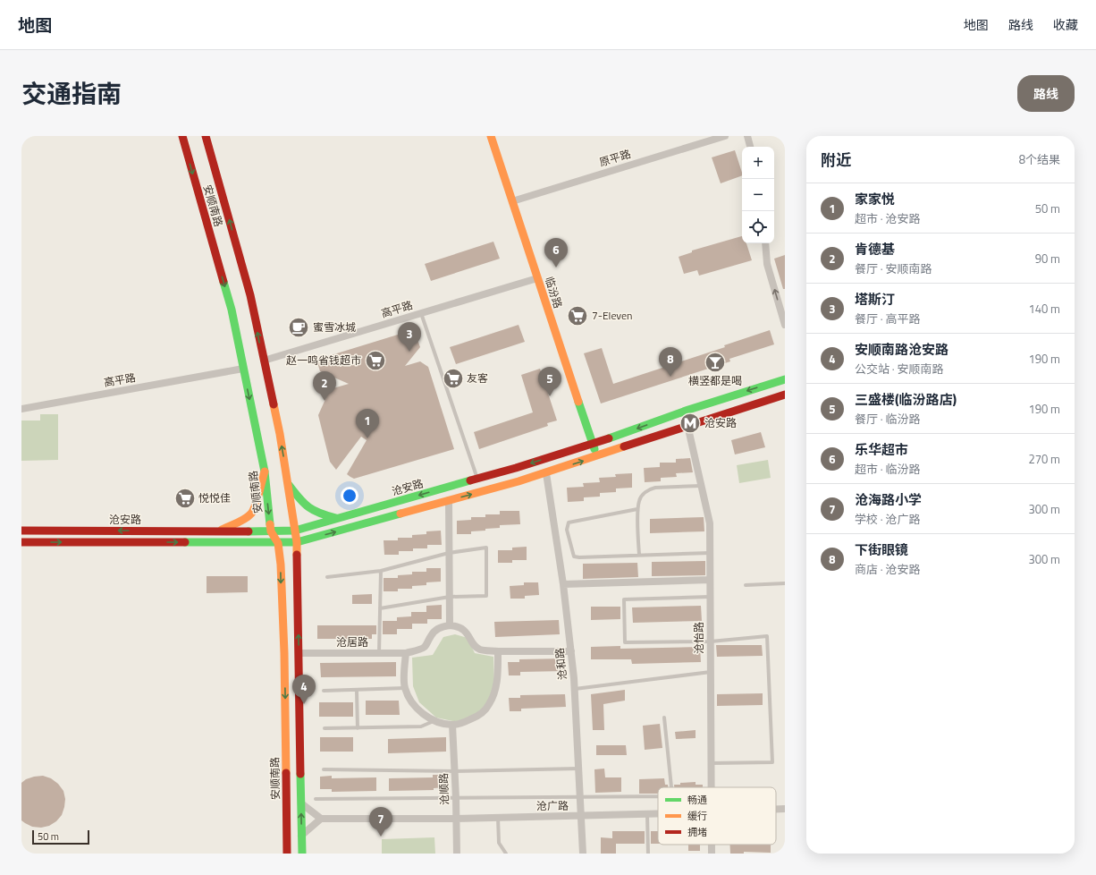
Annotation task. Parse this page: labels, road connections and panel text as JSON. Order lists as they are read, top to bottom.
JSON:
{
  "streets": {
    "street": [
      "原平路",
      "安顺南路",
      "临汾路",
      "高平路",
      "沧安路",
      "沧怡路",
      "沧居路",
      "沧和路",
      "沧顺路",
      "沧广路"
    ]
  },
  "crossings": [
    ["原平路", "临汾路"],
    ["安顺南路", "高平路"],
    ["安顺南路", "沧安路"],
    ["安顺南路", "沧居路"],
    ["临汾路", "高平路"],
    ["临汾路", "沧安路"],
    ["沧居路", "沧顺路"],
    ["沧和路", "沧广路"],
    ["沧顺路", "沧广路"]
  ],
  "places": {
    "supermarket": [
      "7-Eleven",
      "赵一鸣省钱超市",
      "友客",
      "悦悦佳"
    ],
    "cafe": ["蜜雪冰城"],
    "bar": ["横竖都是喝"],
    "metro station": ["沧安路"]
  },
  "legend": ["畅通", "缓行", "拥堵"],
  "scale_bar": "50 m",
  "page": {
    "header": "地图",
    "nav": ["地图", "路线", "收藏"],
    "title": "交通指南",
    "buttons": "路线",
    "heading": ["附近", "8个结果"],
    "map_buttons": ["+", "−"],
    "list": [
      {
        "mark": "1",
        "name": "家家悦",
        "note": "超市 · 沧安路",
        "value": "50 m"
      },
      {
        "mark": "2",
        "name": "肯德基",
        "note": "餐厅 · 安顺南路",
        "value": "90 m"
      },
      {
        "mark": "3",
        "name": "塔斯汀",
        "note": "餐厅 · 高平路",
        "value": "140 m"
      },
      {
        "mark": "4",
        "name": "安顺南路沧安路",
        "note": "公交站 · 安顺南路",
        "value": "190 m"
      },
      {
        "mark": "5",
        "name": "三盛楼(临汾路店)",
        "note": "餐厅 · 临汾路",
        "value": "190 m"
      },
      {
        "mark": "6",
        "name": "乐华超市",
        "note": "超市 · 临汾路",
        "value": "270 m"
      },
      {
        "mark": "7",
        "name": "沧海路小学",
        "note": "学校 · 沧广路",
        "value": "300 m"
      },
      {
        "mark": "8",
        "name": "下街眼镜",
        "note": "商店 · 沧安路",
        "value": "300 m"
      }
    ],
    "pins": [
      "6",
      "3",
      "8",
      "5",
      "2",
      "1",
      "4",
      "7"
    ],
    "scale": "50 m"
  }
}
